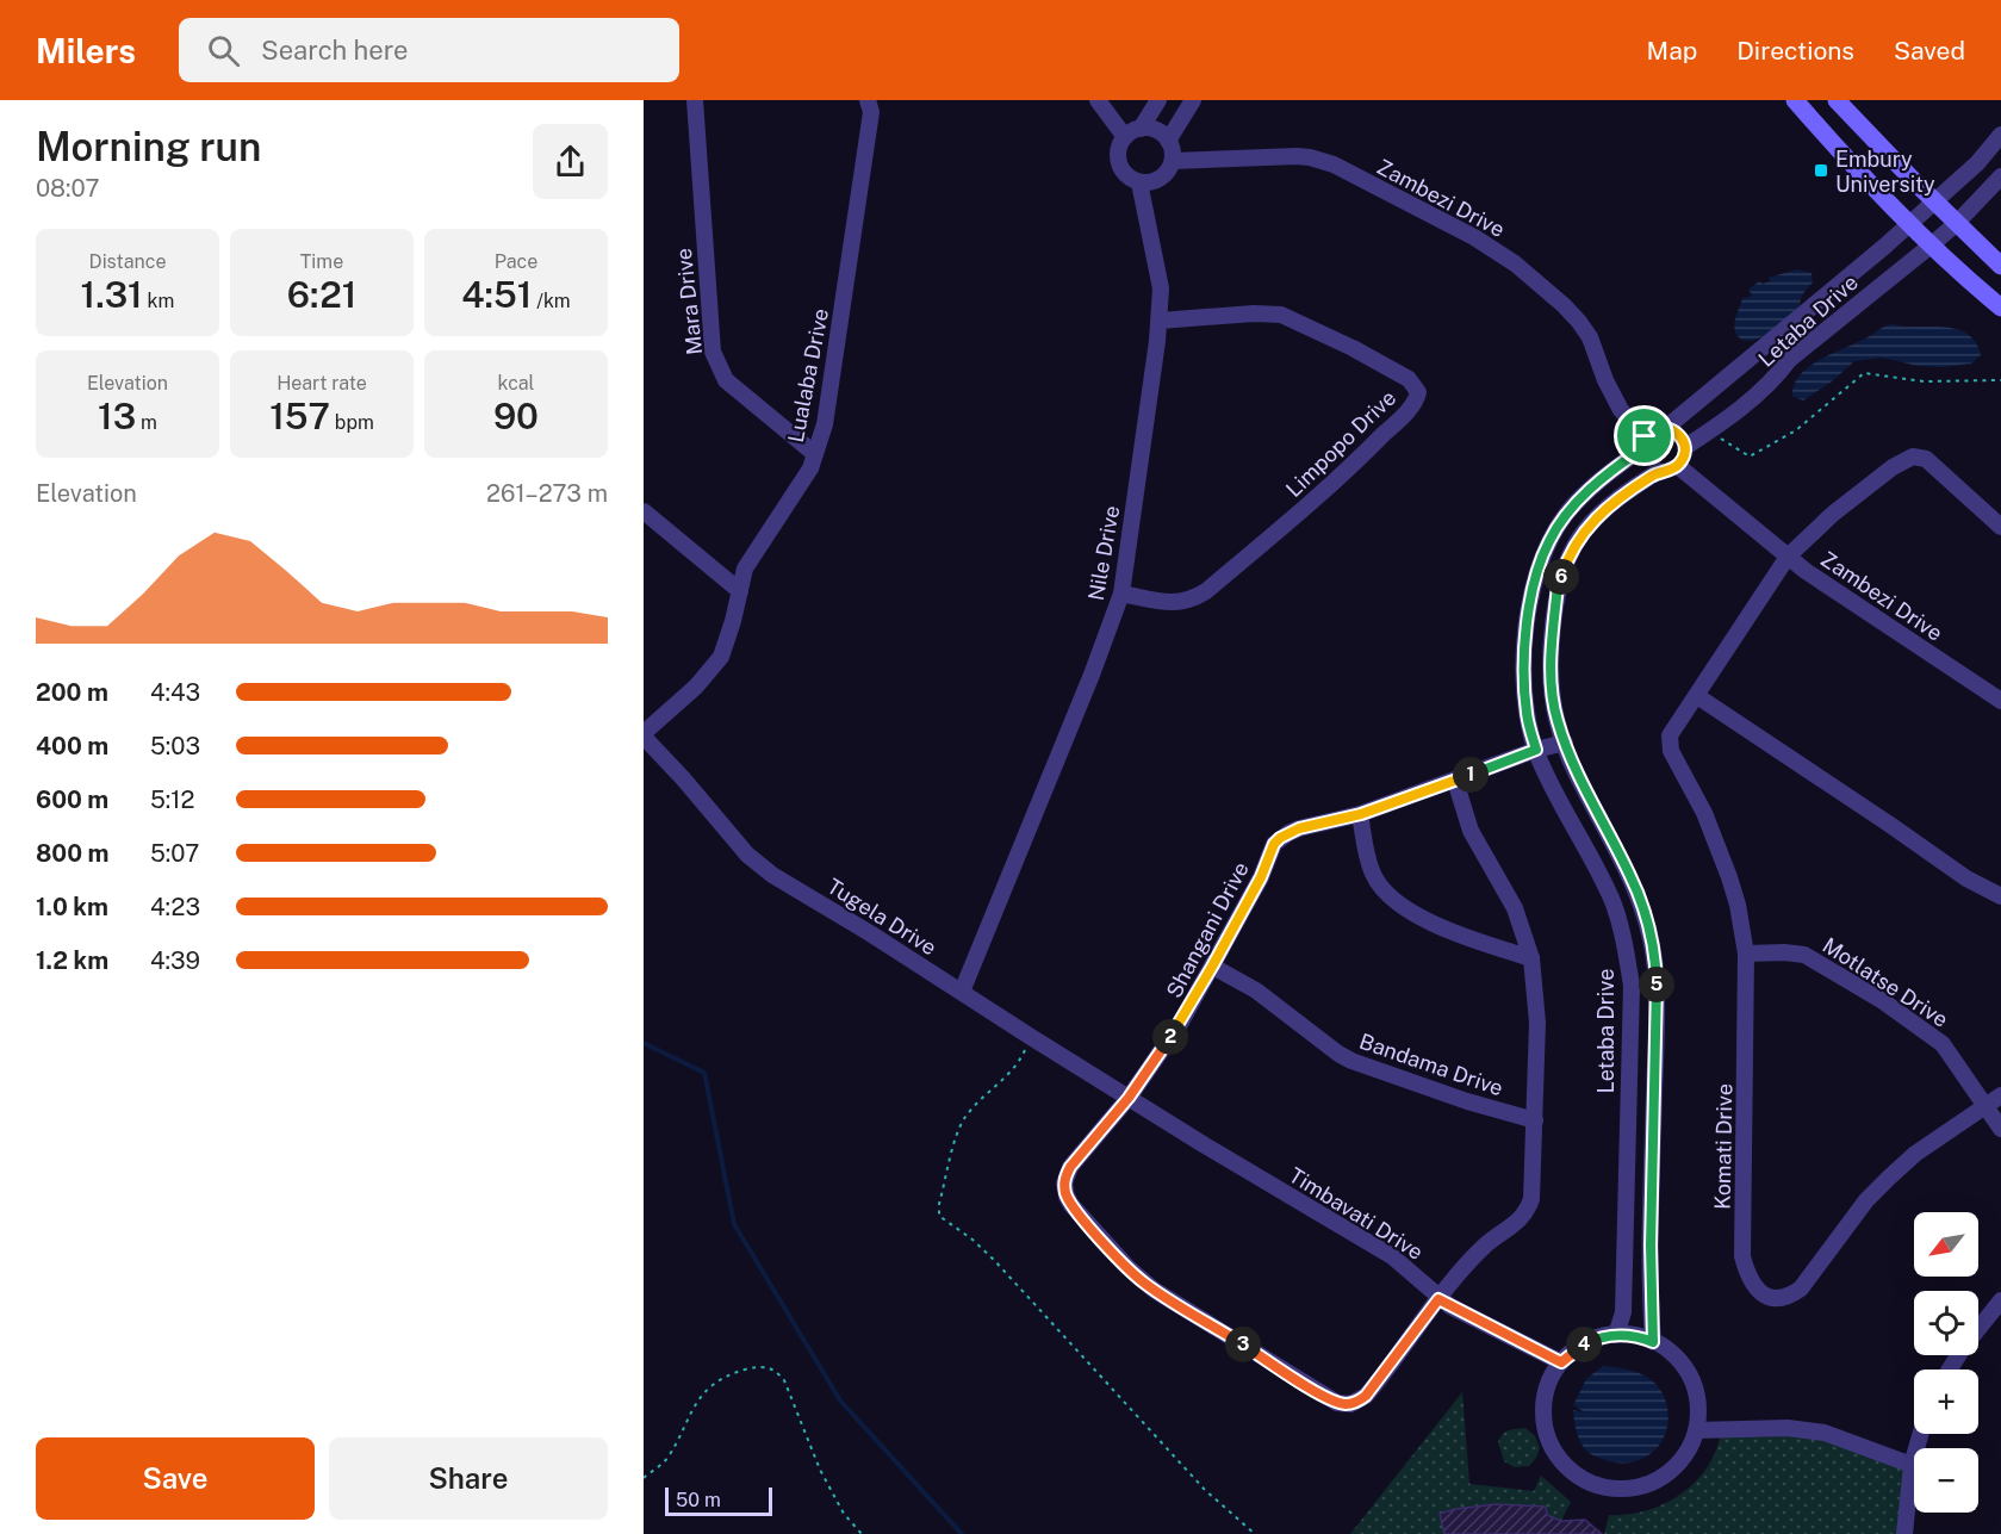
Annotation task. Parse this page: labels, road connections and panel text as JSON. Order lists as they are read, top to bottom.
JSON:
{
  "streets": {
    "street": [
      "Zambezi Drive",
      "Mara Drive",
      "Letaba Drive",
      "Lualaba Drive",
      "Limpopo Drive",
      "Nile Drive",
      "Tugela Drive",
      "Shangani Drive",
      "Motlatse Drive",
      "Bandama Drive",
      "Komati Drive",
      "Timbavati Drive"
    ]
  },
  "crossings": [
    ["Zambezi Drive", "Letaba Drive"],
    ["Zambezi Drive", "Nile Drive"],
    ["Zambezi Drive", "Komati Drive"],
    ["Mara Drive", "Lualaba Drive"],
    ["Letaba Drive", "Shangani Drive"],
    ["Letaba Drive", "Timbavati Drive"],
    ["Lualaba Drive", "Tugela Drive"],
    ["Limpopo Drive", "Nile Drive"],
    ["Nile Drive", "Tugela Drive"],
    ["Tugela Drive", "Shangani Drive"],
    ["Tugela Drive", "Timbavati Drive"],
    ["Shangani Drive", "Bandama Drive"],
    ["Shangani Drive", "Timbavati Drive"],
    ["Motlatse Drive", "Komati Drive"]
  ],
  "places": {
    "transit": ["Embury University"]
  },
  "scale_bar": "50 m",
  "north": "bottom left",
  "page": {
    "header": "Milers",
    "search": "Search here",
    "nav": ["Map", "Directions", "Saved"],
    "heading": ["Morning run", "08:07"],
    "stats": [
      ["Distance", "1.31 km"],
      ["Time", "6:21"],
      ["Pace", "4:51 /km"],
      ["Elevation", "13 m"],
      ["Heart rate", "157 bpm"],
      ["kcal", "90"]
    ],
    "chart": ["Elevation", "261–273 m"],
    "pins": [
      "6",
      "1",
      "5",
      "2",
      "3",
      "4"
    ],
    "list": [
      {
        "name": "200 m",
        "note": "4:43"
      },
      {
        "name": "400 m",
        "note": "5:03"
      },
      {
        "name": "600 m",
        "note": "5:12"
      },
      {
        "name": "800 m",
        "note": "5:07"
      },
      {
        "name": "1.0 km",
        "note": "4:23"
      },
      {
        "name": "1.2 km",
        "note": "4:39"
      }
    ],
    "map_buttons": ["+", "−"],
    "buttons": ["Save", "Share"],
    "scale": "50 m"
  }
}
